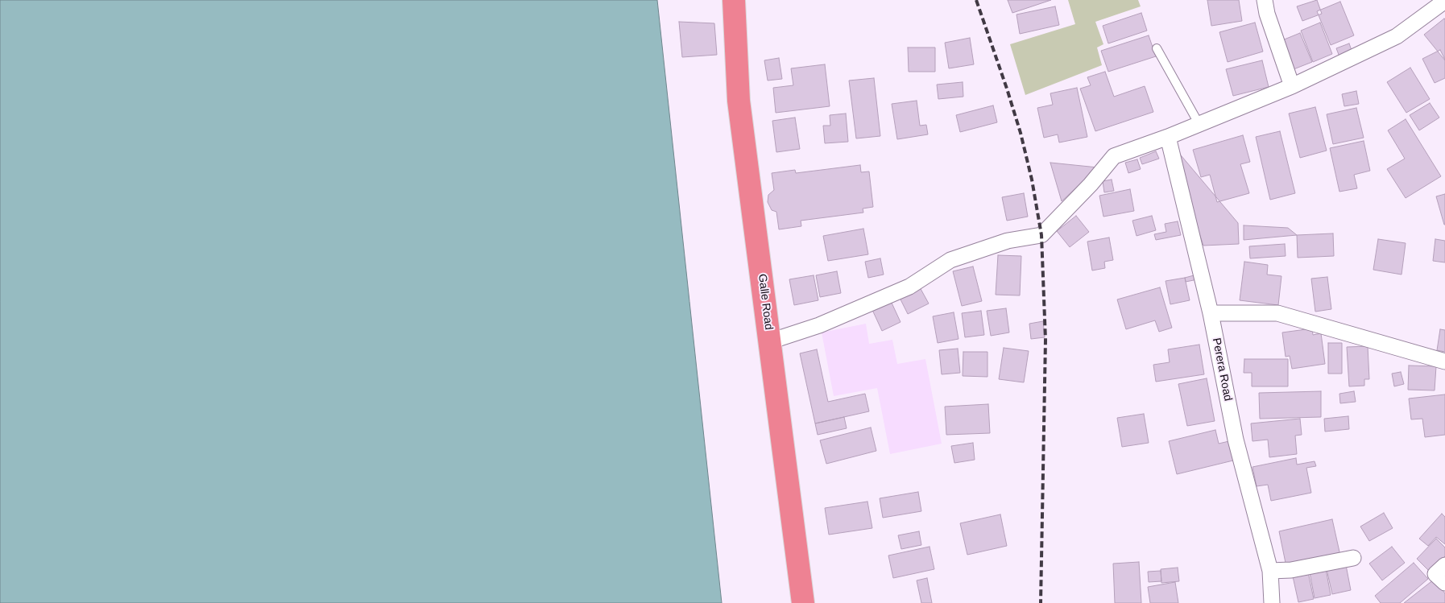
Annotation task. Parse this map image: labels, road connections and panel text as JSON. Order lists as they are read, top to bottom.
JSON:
{
  "streets": {
    "highway": ["Galle Road"],
    "street": ["Perera Road"]
  }
}
